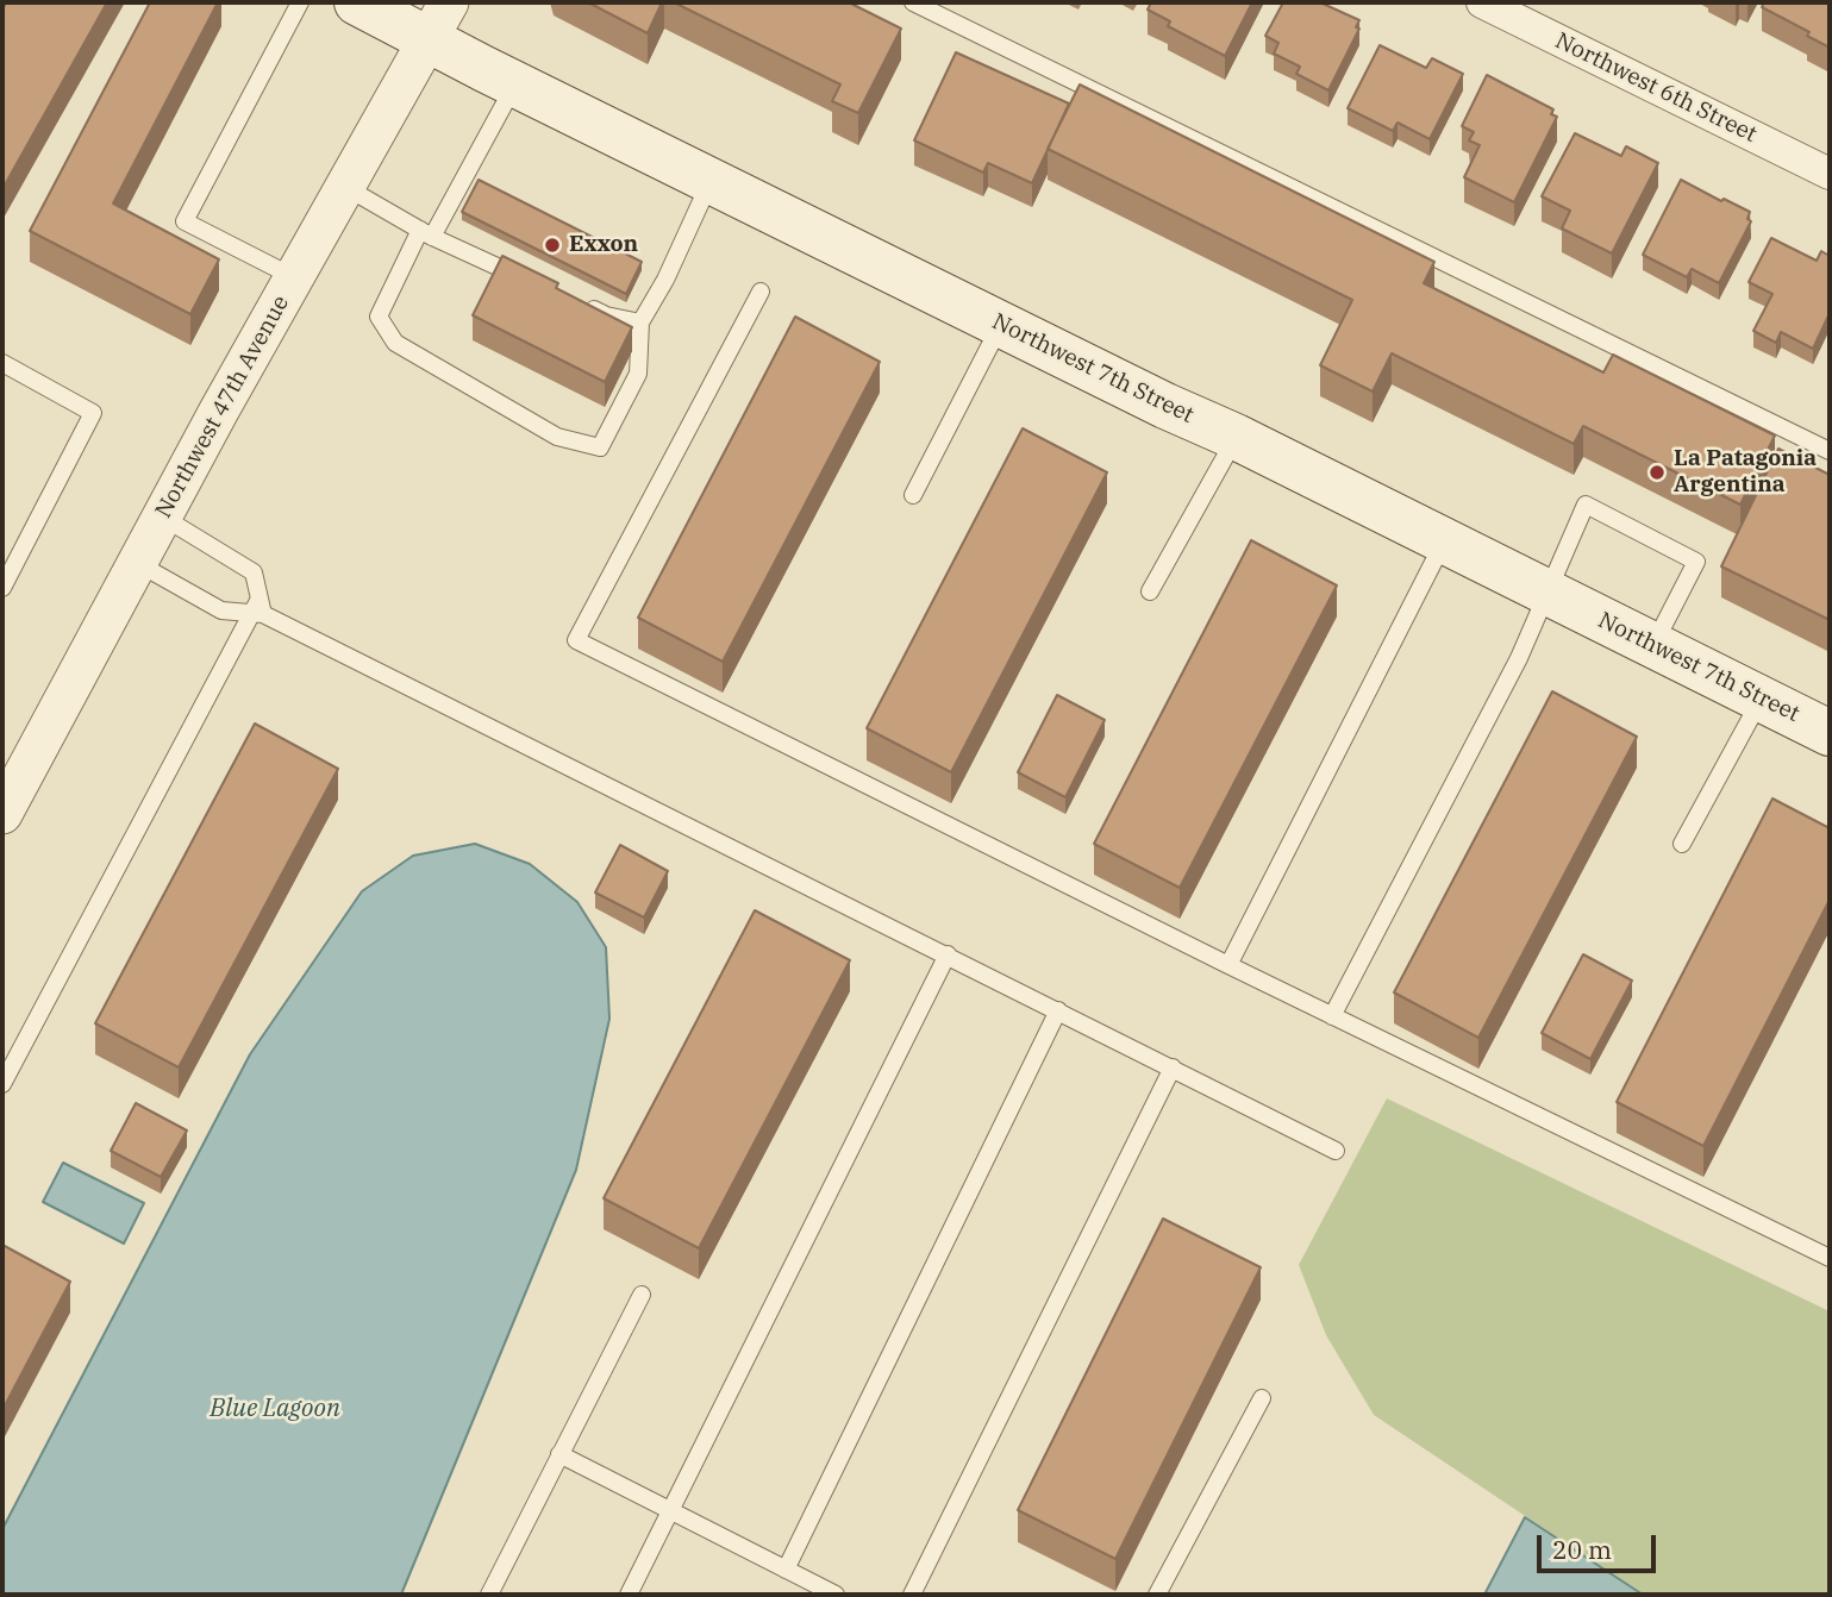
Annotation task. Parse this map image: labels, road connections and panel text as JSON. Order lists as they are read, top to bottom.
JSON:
{
  "streets": {
    "main road": ["Northwest 7th Street"],
    "street": ["Northwest 6th Street", "Northwest 47th Avenue"]
  },
  "crossings": [
    ["Northwest 7th Street", "Northwest 47th Avenue"]
  ],
  "water": ["Blue Lagoon"],
  "places": ["Exxon", "La Patagonia Argentina"],
  "scale_bar": "20 m"
}
